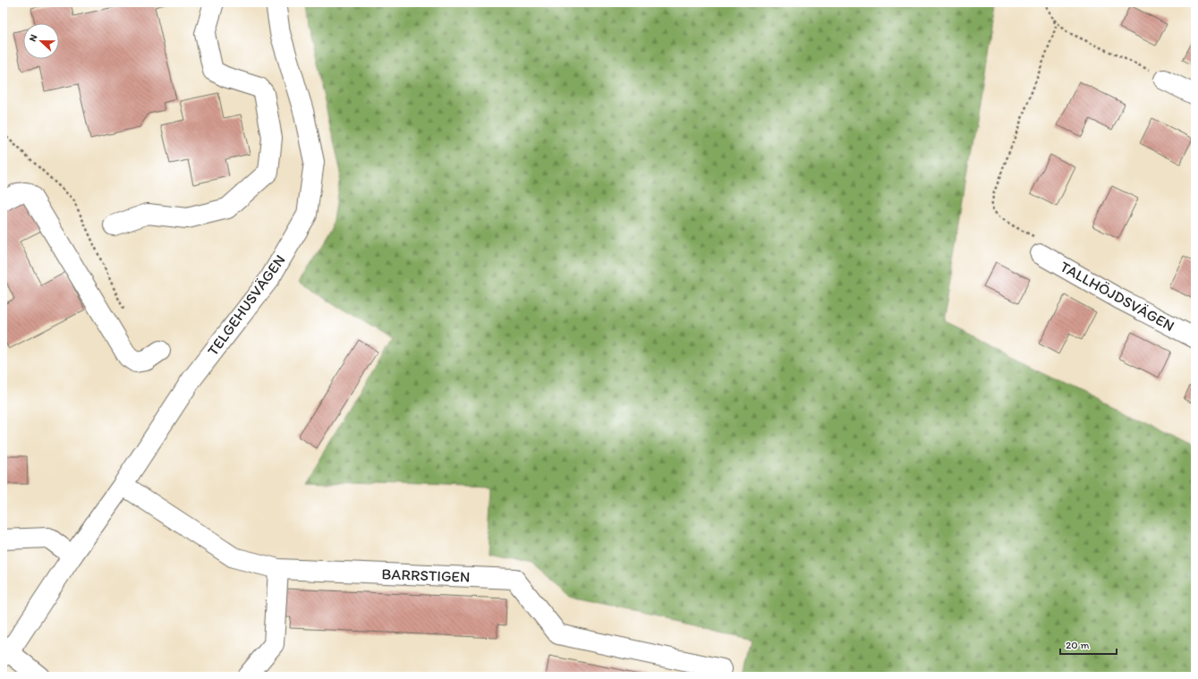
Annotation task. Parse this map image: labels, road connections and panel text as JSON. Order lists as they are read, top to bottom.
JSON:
{
  "streets": {
    "street": ["TALLHÖJDSVÄGEN", "TELGEHUSVÄGEN", "BARRSTIGEN"]
  },
  "crossings": [
    ["TELGEHUSVÄGEN", "BARRSTIGEN"]
  ],
  "scale_bar": "20 m",
  "north": "left"
}
